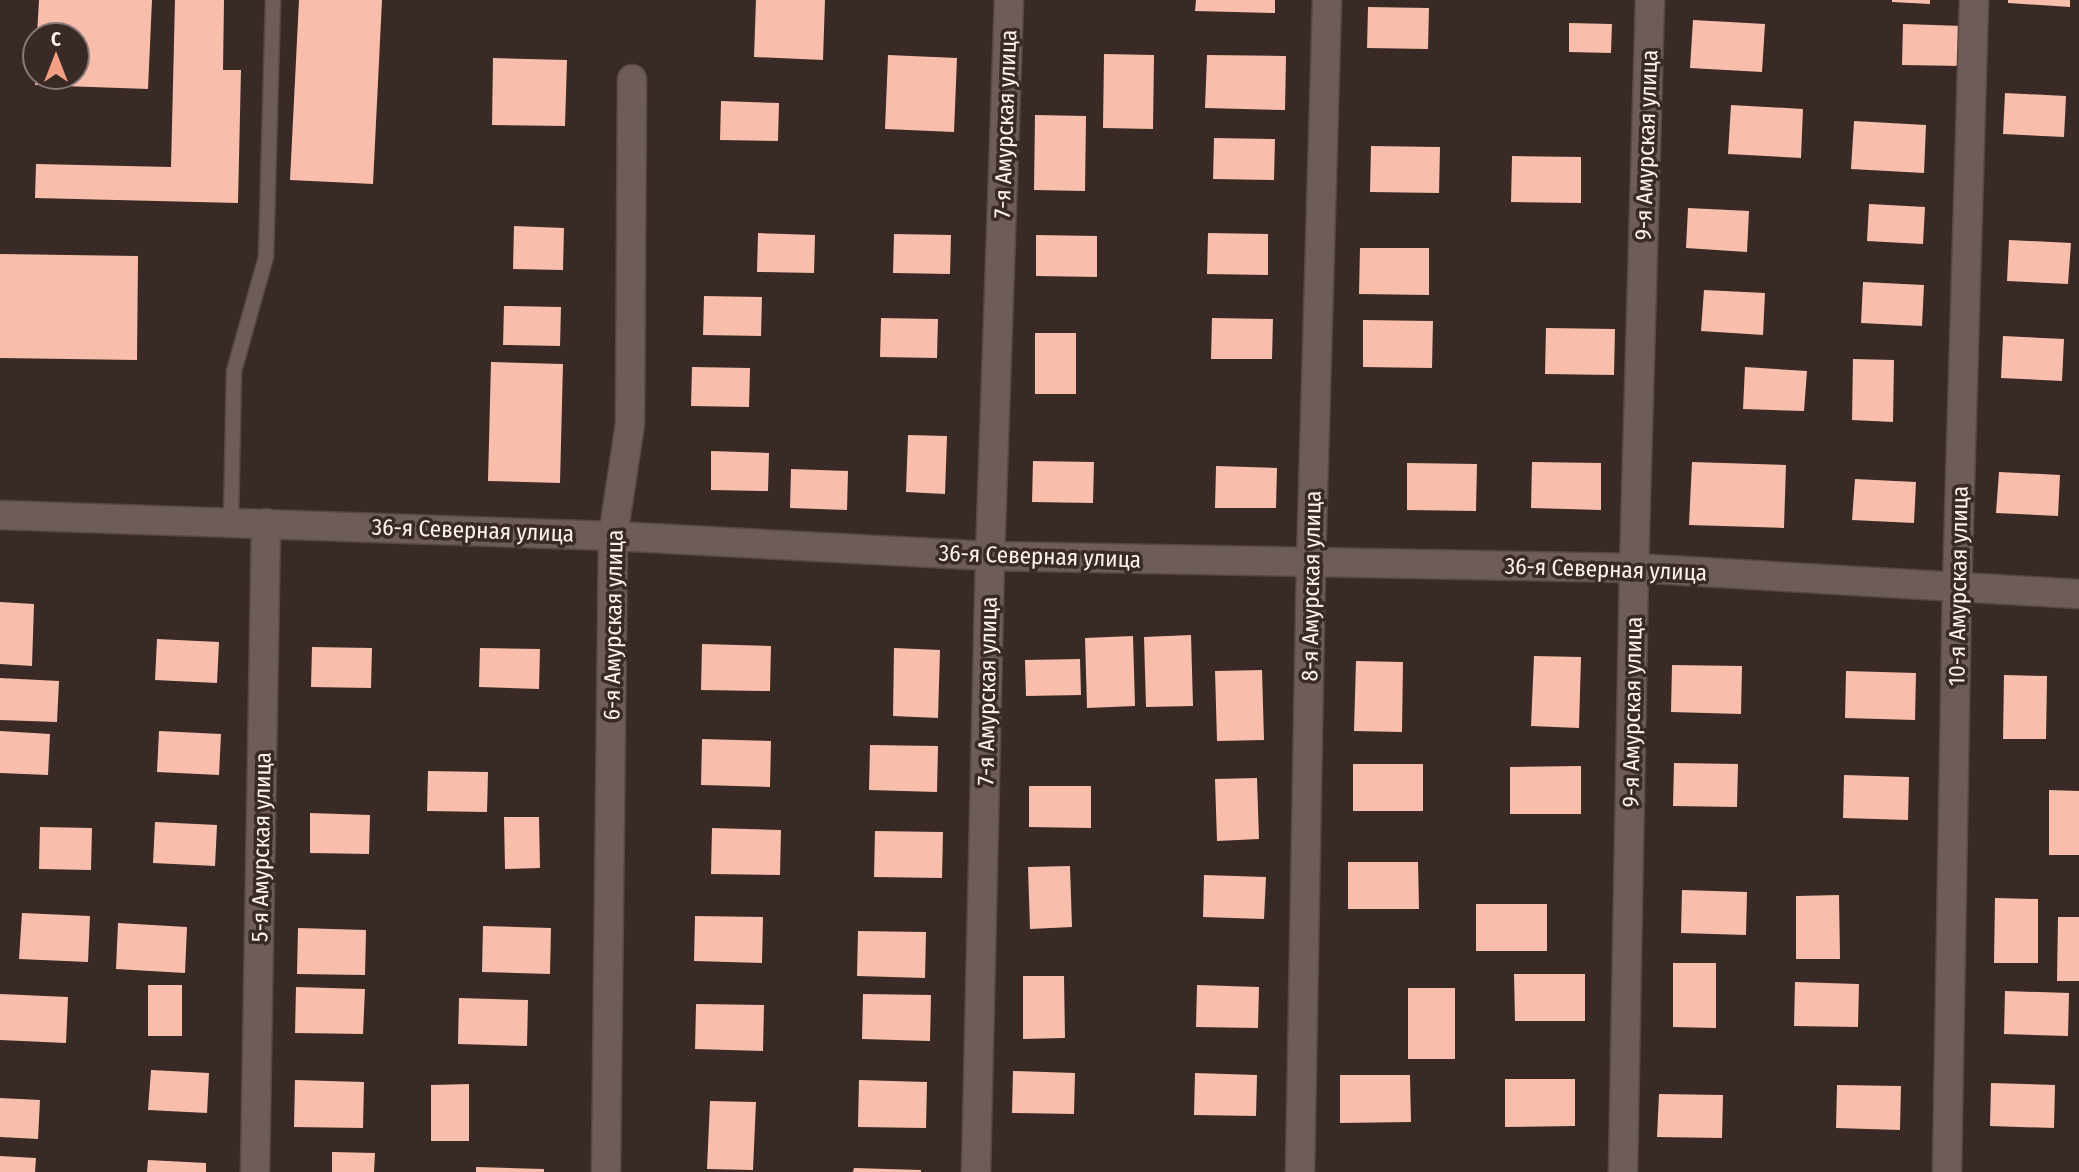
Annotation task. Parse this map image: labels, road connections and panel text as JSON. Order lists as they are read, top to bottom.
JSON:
{
  "streets": {
    "street": [
      "7-я Амурская улица",
      "9-я Амурская улица",
      "36-я Северная улица",
      "8-я Амурская улица",
      "10-я Амурская улица",
      "6-я Амурская улица",
      "5-я Амурская улица"
    ]
  },
  "crossings": [
    ["7-я Амурская улица", "36-я Северная улица"],
    ["9-я Амурская улица", "36-я Северная улица"],
    ["36-я Северная улица", "8-я Амурская улица"],
    ["36-я Северная улица", "10-я Амурская улица"],
    ["36-я Северная улица", "6-я Амурская улица"],
    ["36-я Северная улица", "5-я Амурская улица"]
  ],
  "north": "top"
}
